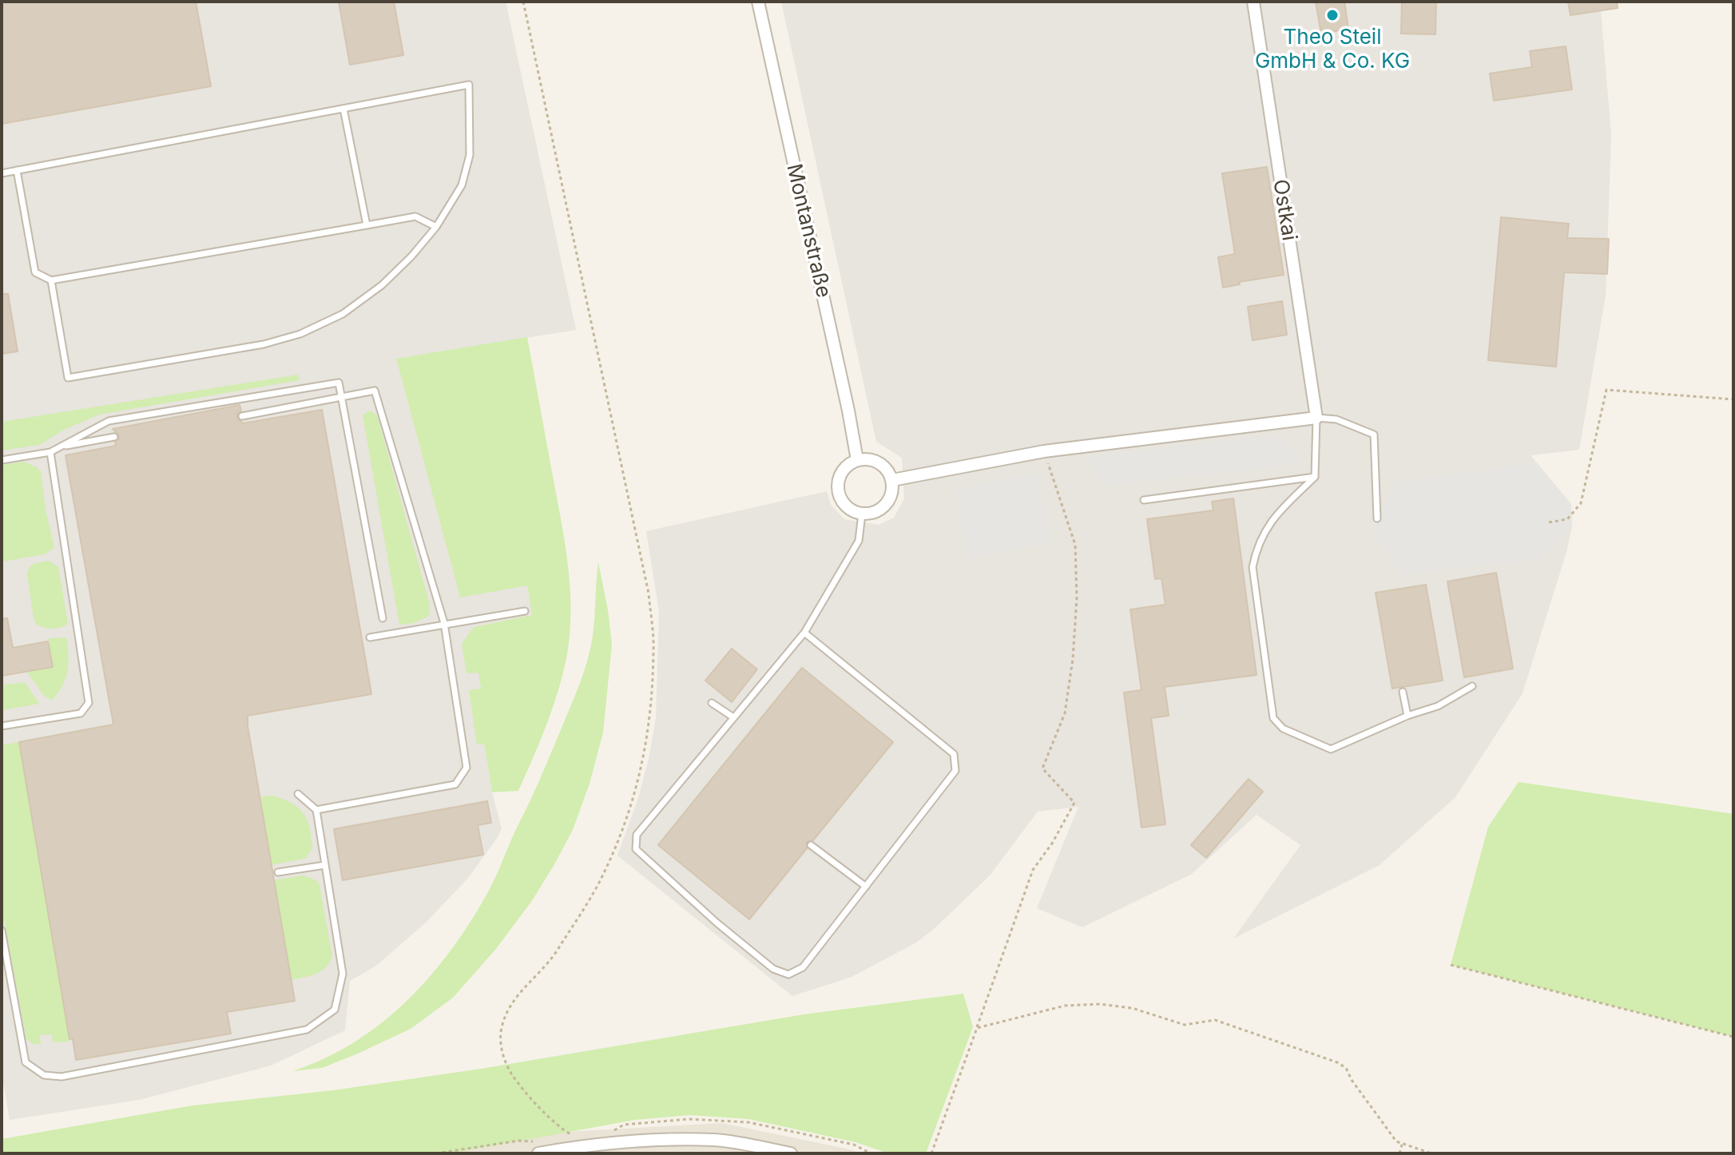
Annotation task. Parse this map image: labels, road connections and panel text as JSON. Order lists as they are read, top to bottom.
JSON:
{
  "streets": {
    "street": ["Ostkai", "Montanstraße"]
  },
  "places": ["Theo Steil GmbH & Co. KG"]
}
